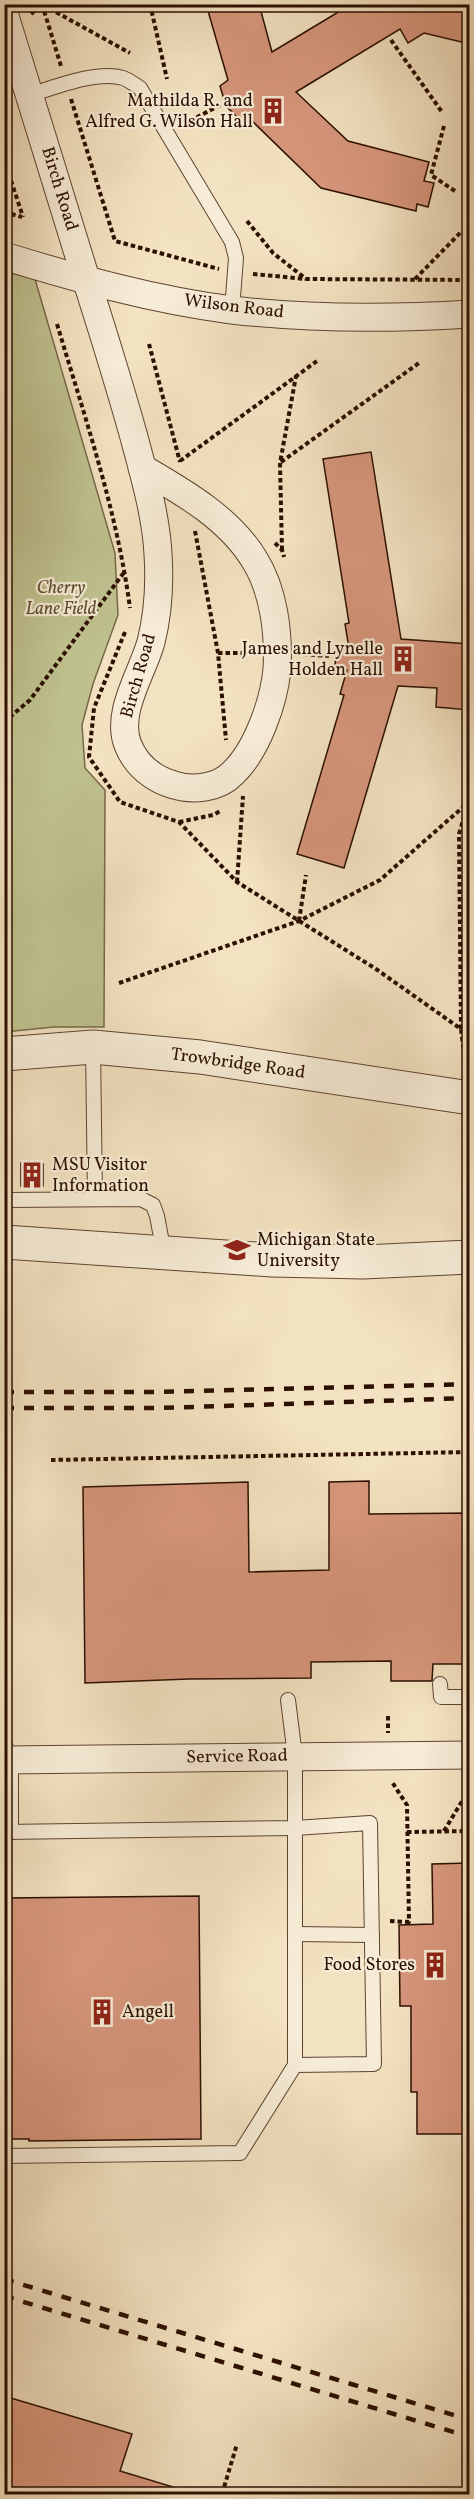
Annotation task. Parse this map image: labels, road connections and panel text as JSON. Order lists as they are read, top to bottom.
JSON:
{
  "streets": {
    "street": [
      "Birch Road",
      "Wilson Road",
      "Trowbridge Road",
      "Service Road"
    ]
  },
  "crossings": [
    ["Birch Road", "Wilson Road"]
  ],
  "parks": ["Cherry Lane Field"],
  "places": {
    "building": [
      "Mathilda R. and Alfred G. Wilson Hall",
      "James and Lynelle Holden Hall",
      "MSU Visitor Information",
      "Food Stores",
      "Angell"
    ],
    "school or university": ["Michigan State University"]
  }
}
